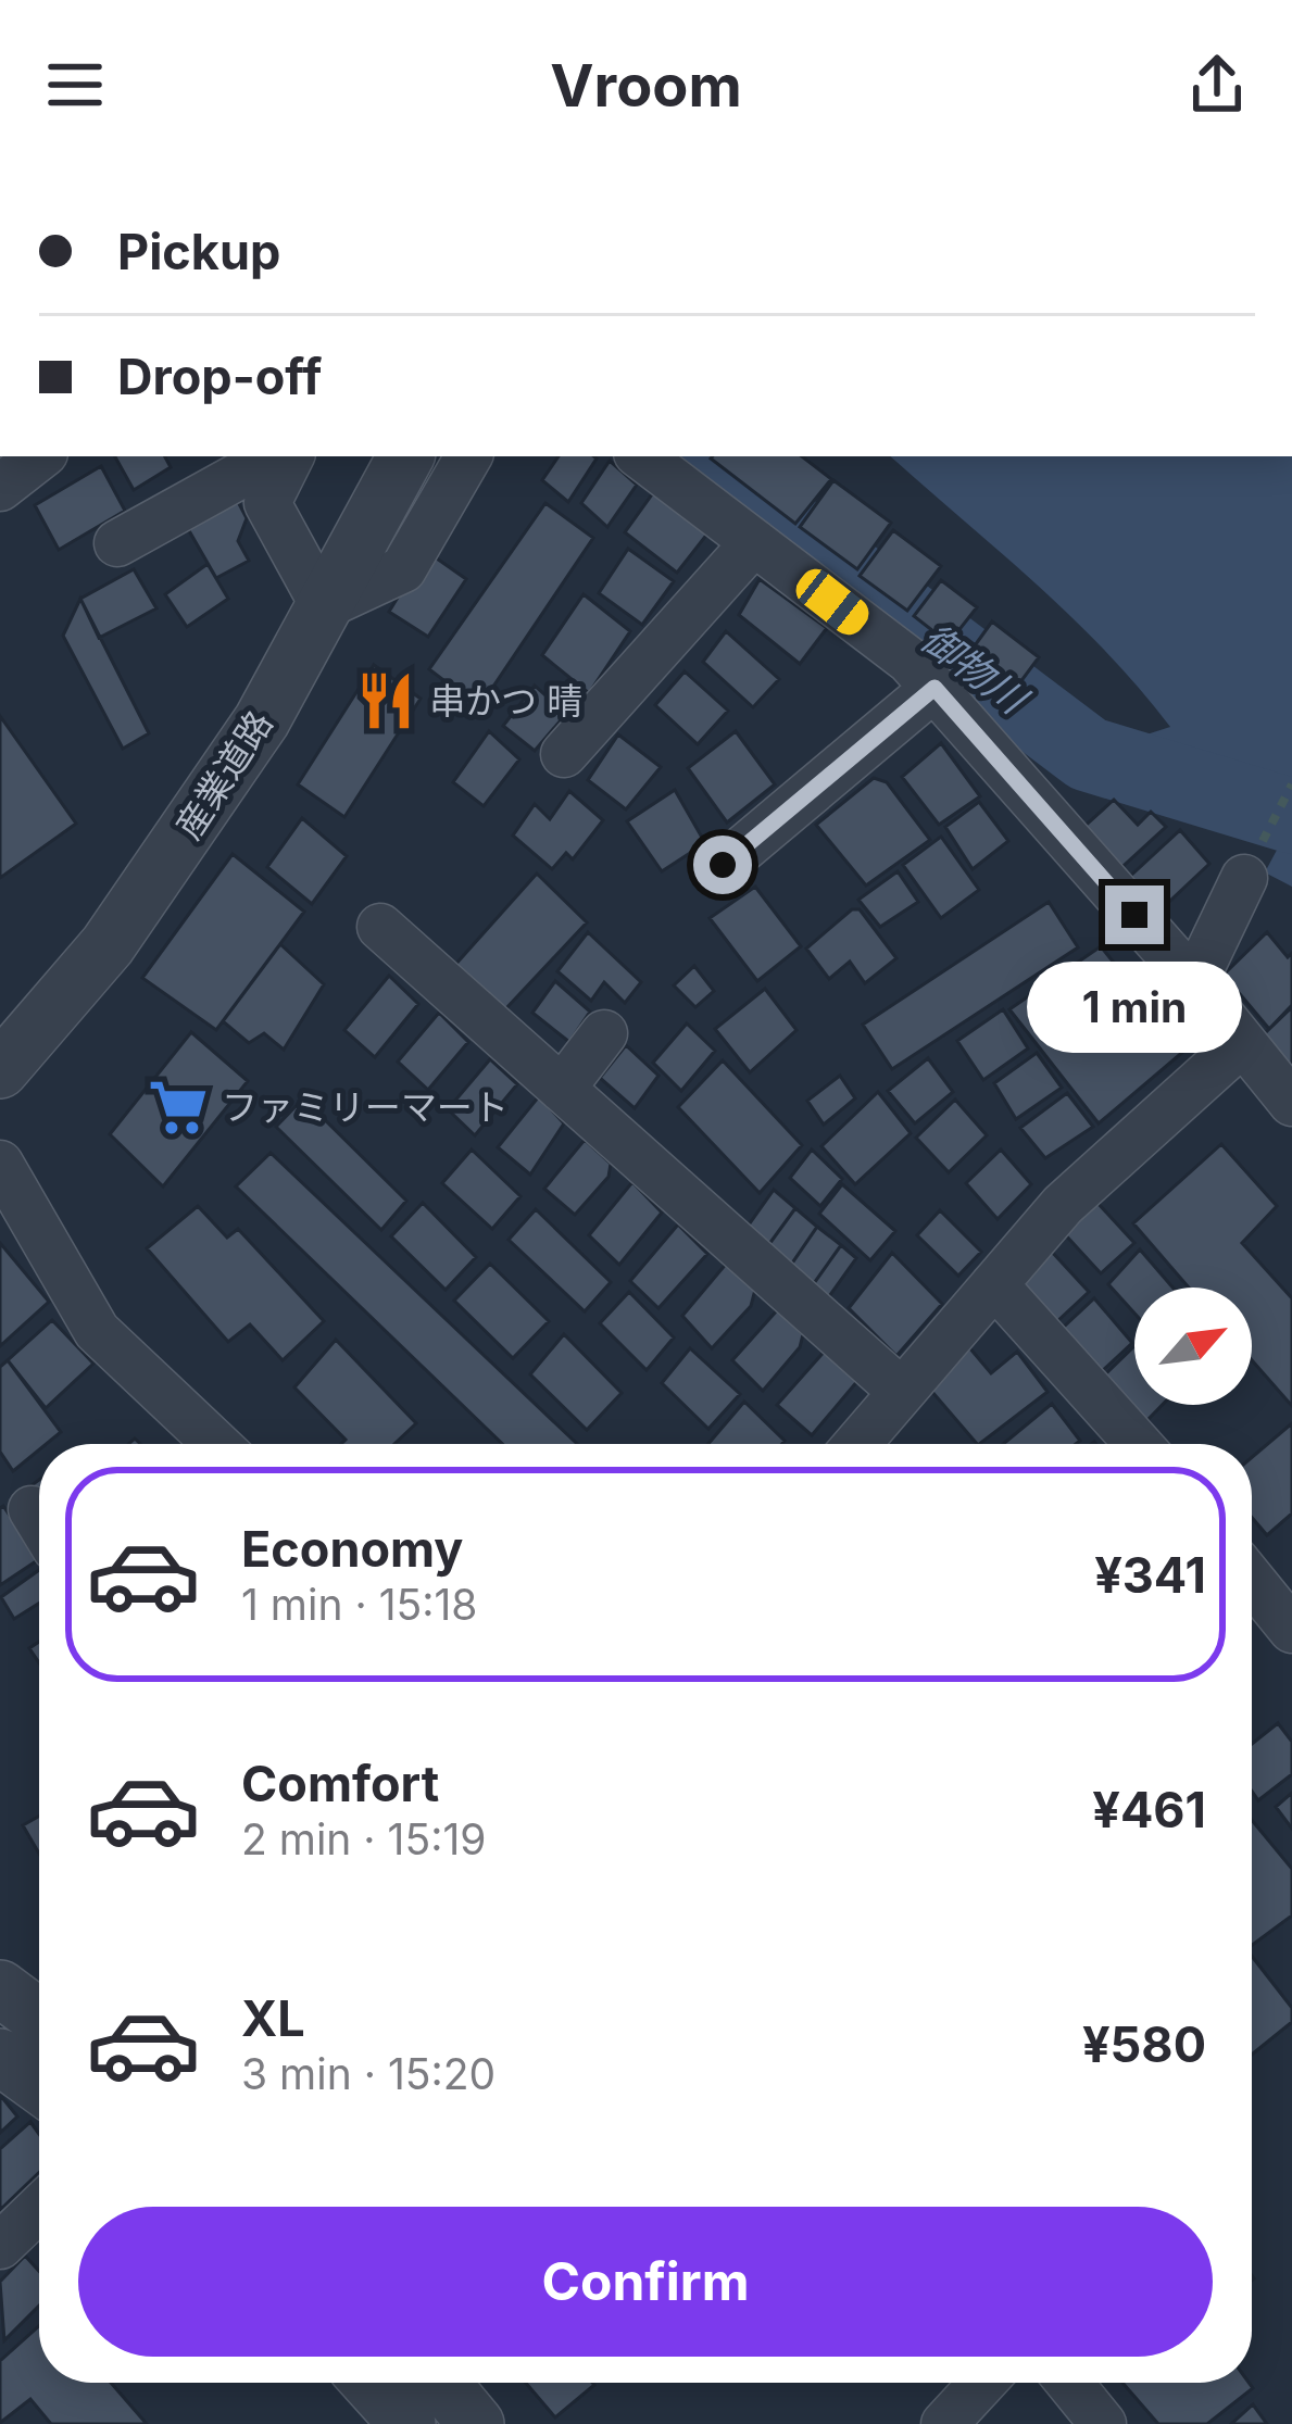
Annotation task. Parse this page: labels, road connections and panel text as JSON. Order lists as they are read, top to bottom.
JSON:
{
  "streets": {
    "street": ["産業道路"]
  },
  "water": ["御物川"],
  "places": {
    "restaurant": ["串かつ 晴"],
    "supermarket": ["ファミリーマート"]
  },
  "north": "top right",
  "page": {
    "header": "Vroom",
    "banner": ["Pickup", "Drop-off"],
    "bubble": "1 min",
    "list": [
      {
        "name": "Economy",
        "note": "1 min · 15:18",
        "value": "¥341"
      },
      {
        "name": "Comfort",
        "note": "2 min · 15:19",
        "value": "¥461"
      },
      {
        "name": "XL",
        "note": "3 min · 15:20",
        "value": "¥580"
      }
    ],
    "buttons": "Confirm"
  }
}
